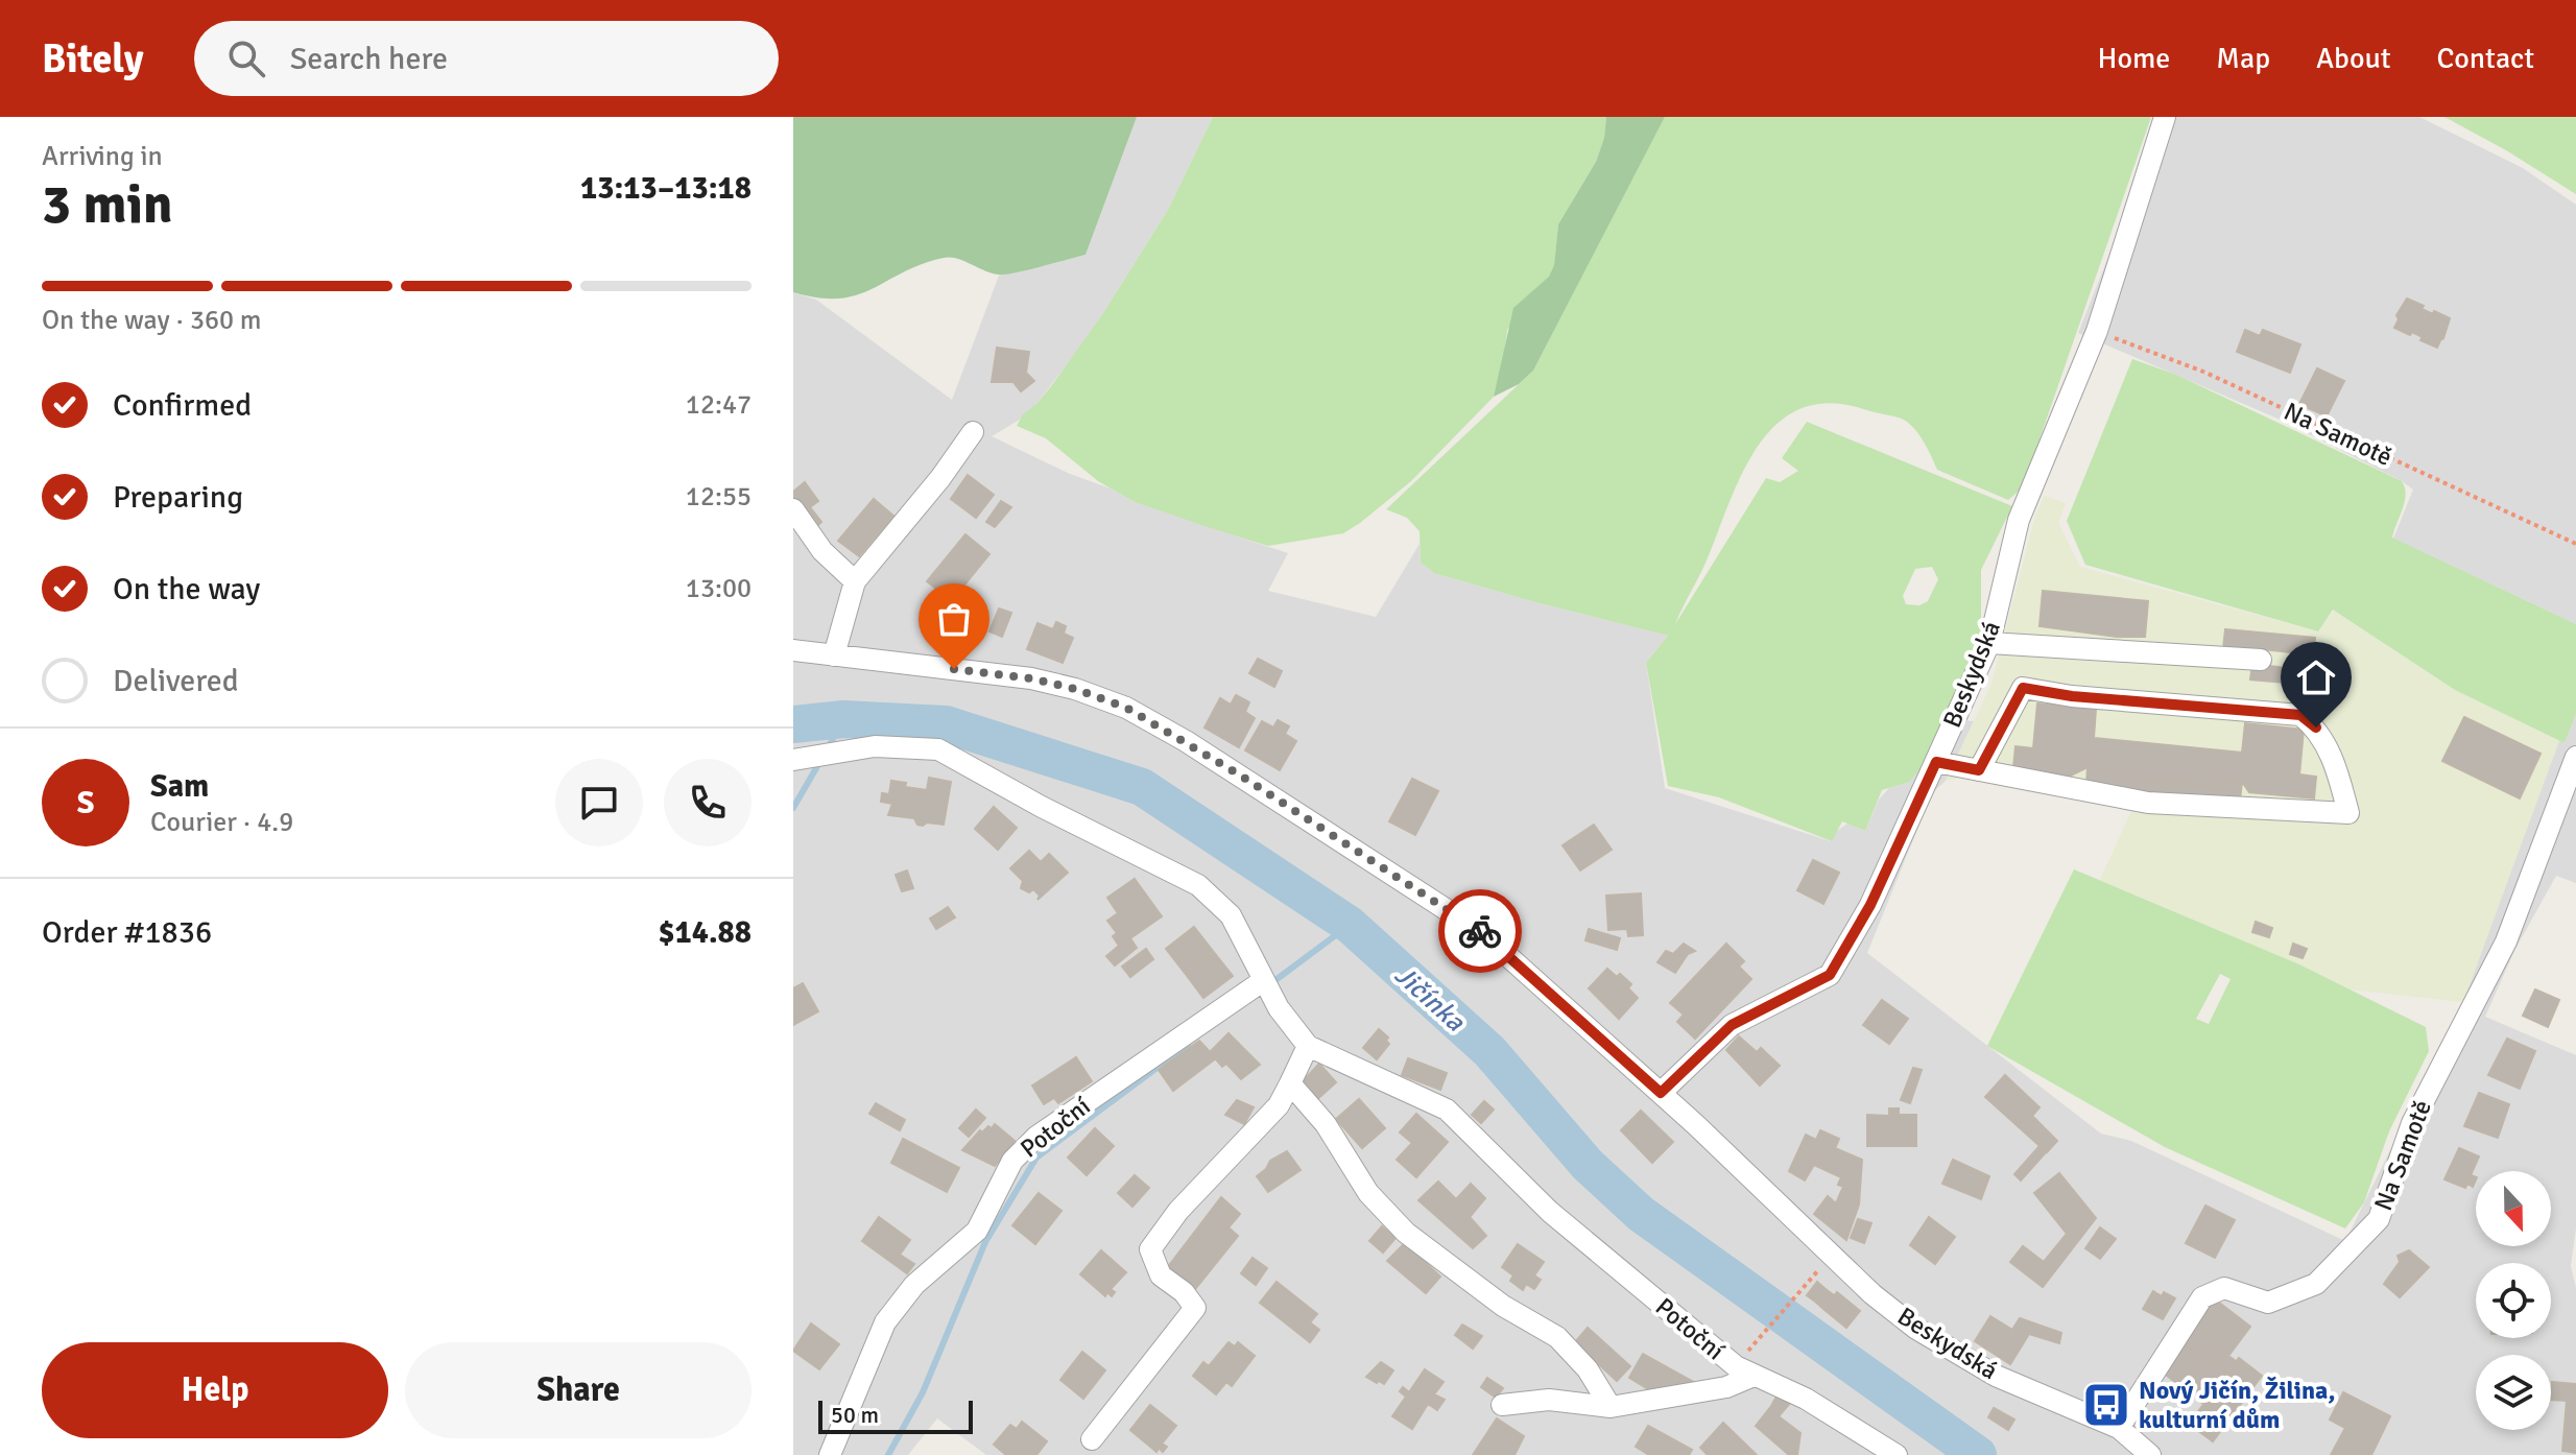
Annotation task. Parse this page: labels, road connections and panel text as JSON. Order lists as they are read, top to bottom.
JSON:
{
  "streets": {
    "street": ["Na Samotě", "Beskydská", "Potoční"]
  },
  "crossings": [
    ["Na Samotě", "Beskydská"]
  ],
  "water": ["Jičínka"],
  "places": {
    "bus stop": ["Nový Jičín, Žilina, kulturní dům"]
  },
  "scale_bar": "50 m",
  "north": "bottom",
  "page": {
    "header": "Bitely",
    "search": "Search here",
    "nav": [
      "Home",
      "Map",
      "About",
      "Contact"
    ],
    "heading": ["3 min", "Arriving in", "13:13–13:18"],
    "panel": [
      "Sam",
      "Courier · 4.9",
      "Order #1836",
      "$14.88"
    ],
    "bar": "On the way · 360 m",
    "list": [
      ["Confirmed", "12:47"],
      ["Preparing", "12:55"],
      ["On the way", "13:00"],
      "Delivered"
    ],
    "round": "S",
    "buttons": ["Help", "Share"],
    "scale": "50 m"
  }
}
